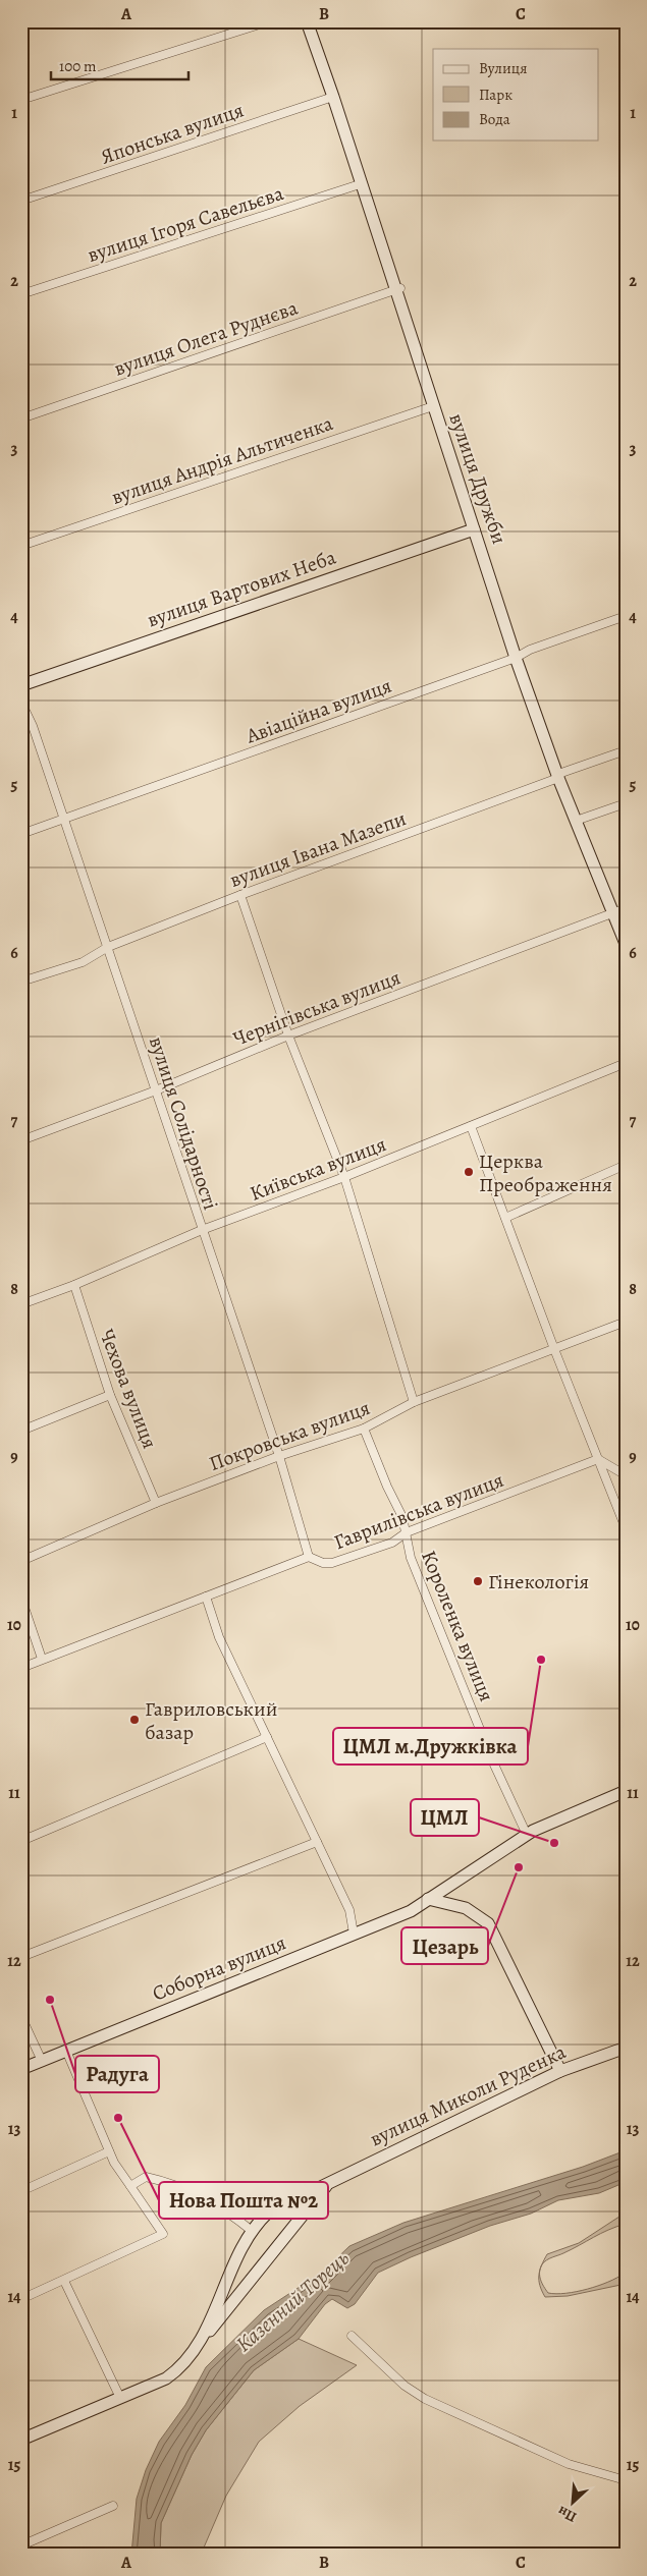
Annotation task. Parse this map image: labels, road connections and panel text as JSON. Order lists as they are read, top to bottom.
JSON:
{
  "streets": {
    "street": [
      "Японська вулиця",
      "вулиця Ігоря Савельєва",
      "вулиця Олега Руднєва",
      "вулиця Андрія Альтиченка",
      "вулиця Дружби",
      "вулиця Вартових Неба",
      "Авіаційна вулиця",
      "вулиця Івана Мазепи",
      "Чернігівська вулиця",
      "вулиця Солідарності",
      "Київська вулиця",
      "Чехова вулиця",
      "Покровська вулиця",
      "Гаврилівська вулиця",
      "Короленка вулиця",
      "Соборна вулиця",
      "вулиця Миколи Руденка"
    ]
  },
  "crossings": [
    ["Японська вулиця", "вулиця Дружби"],
    ["вулиця Ігоря Савельєва", "вулиця Дружби"],
    ["вулиця Олега Руднєва", "вулиця Дружби"],
    ["вулиця Андрія Альтиченка", "вулиця Дружби"],
    ["вулиця Дружби", "вулиця Вартових Неба"],
    ["вулиця Дружби", "Авіаційна вулиця"],
    ["вулиця Дружби", "вулиця Івана Мазепи"],
    ["вулиця Дружби", "Чернігівська вулиця"],
    ["Авіаційна вулиця", "вулиця Солідарності"],
    ["вулиця Івана Мазепи", "вулиця Солідарності"],
    ["Чернігівська вулиця", "вулиця Солідарності"],
    ["вулиця Солідарності", "Київська вулиця"],
    ["вулиця Солідарності", "Покровська вулиця"],
    ["вулиця Солідарності", "Гаврилівська вулиця"],
    ["Київська вулиця", "Чехова вулиця"],
    ["Чехова вулиця", "Покровська вулиця"],
    ["Покровська вулиця", "Короленка вулиця"],
    ["Гаврилівська вулиця", "Короленка вулиця"],
    ["Короленка вулиця", "Соборна вулиця"]
  ],
  "water": ["Казенний Торець"],
  "places": [
    "Церква Преображення",
    "Гінекологія",
    "ЦМЛ м.Дружківка",
    "Гавриловський базар",
    "ЦМЛ",
    "Цезарь",
    "Радуга",
    "Нова Пошта №2"
  ],
  "legend": ["Вулиця", "Парк", "Вода"],
  "scale_bar": "100 m",
  "north": "bottom left",
  "grid": {
    "columns": ["A", "B", "C"],
    "rows": [
      "1",
      "2",
      "3",
      "4",
      "5",
      "6",
      "7",
      "8",
      "9",
      "10",
      "11",
      "12",
      "13",
      "14",
      "15"
    ]
  }
}
